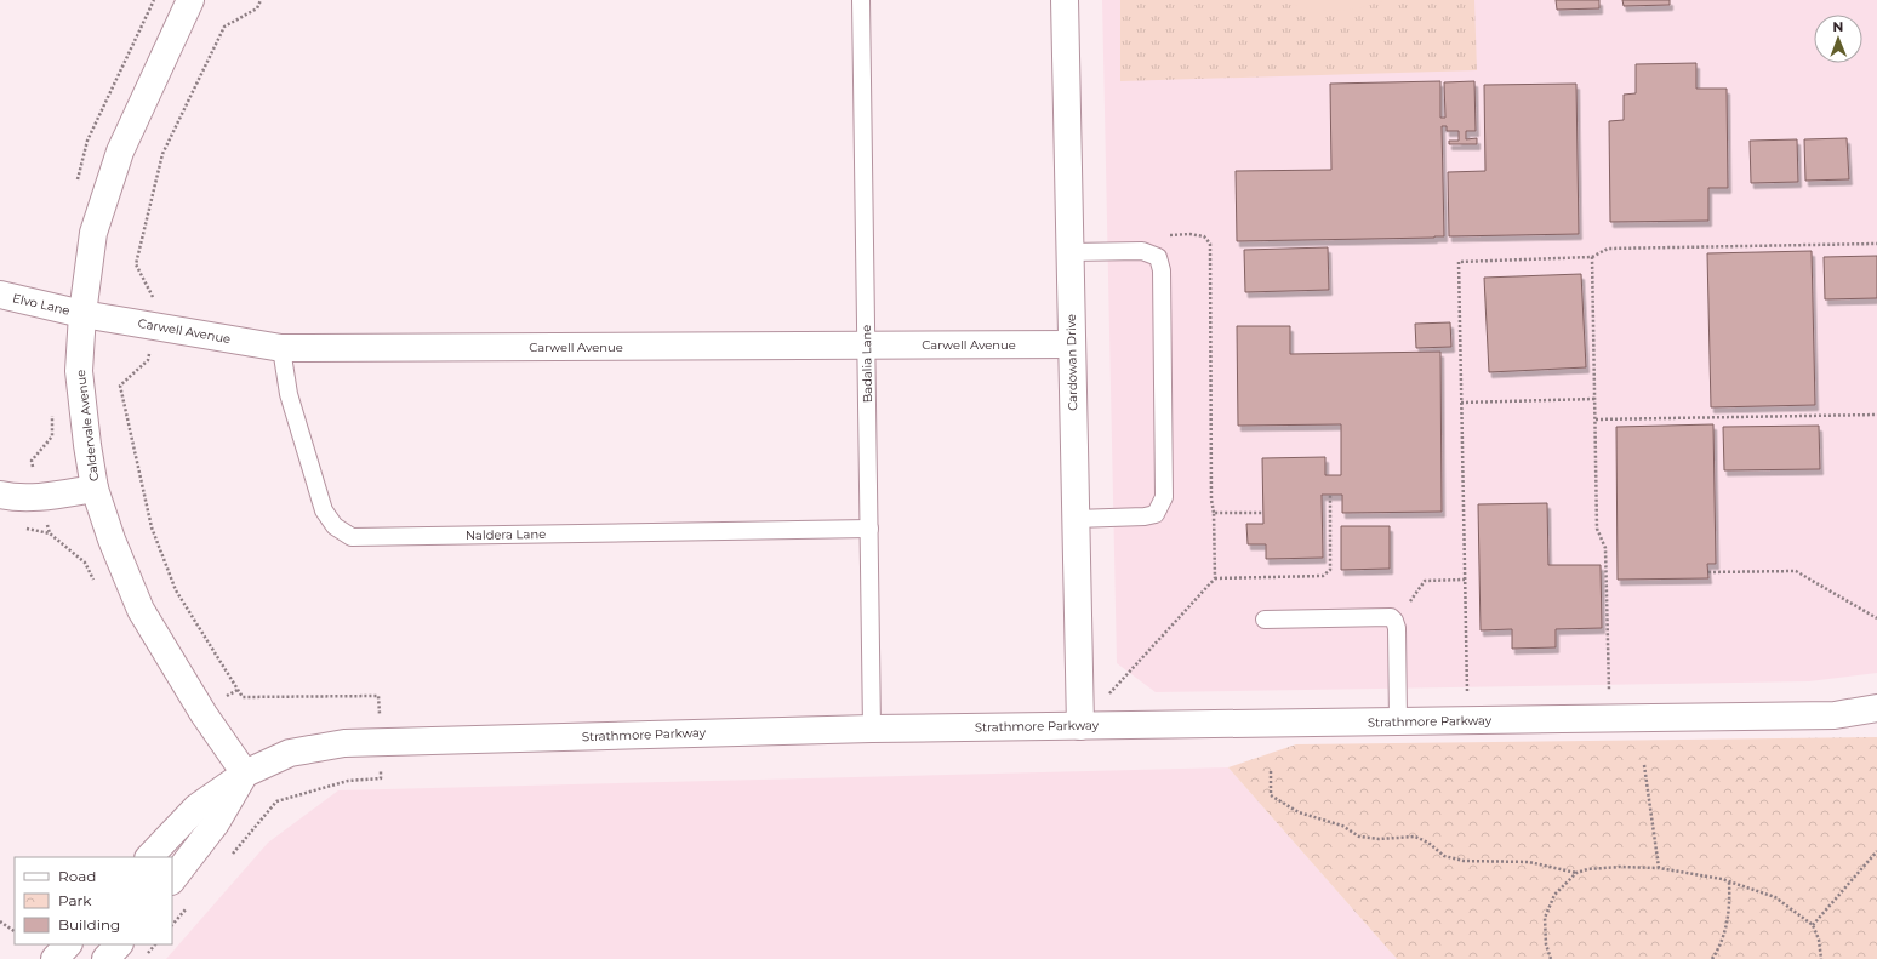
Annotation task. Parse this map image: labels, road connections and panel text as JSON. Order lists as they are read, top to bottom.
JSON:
{
  "streets": {
    "street": [
      "Elvo Lane",
      "Carwell Avenue",
      "Cardowan Drive",
      "Caldervale Avenue",
      "Strathmore Parkway"
    ],
    "lane": ["Badalia Lane", "Naldera Lane"]
  },
  "crossings": [
    ["Elvo Lane", "Carwell Avenue"],
    ["Elvo Lane", "Caldervale Avenue"],
    ["Carwell Avenue", "Cardowan Drive"],
    ["Carwell Avenue", "Badalia Lane"],
    ["Carwell Avenue", "Caldervale Avenue"],
    ["Carwell Avenue", "Naldera Lane"],
    ["Cardowan Drive", "Strathmore Parkway"],
    ["Badalia Lane", "Naldera Lane"],
    ["Badalia Lane", "Strathmore Parkway"],
    ["Caldervale Avenue", "Strathmore Parkway"]
  ],
  "legend": ["Road", "Park", "Building"],
  "north": "top"
}
